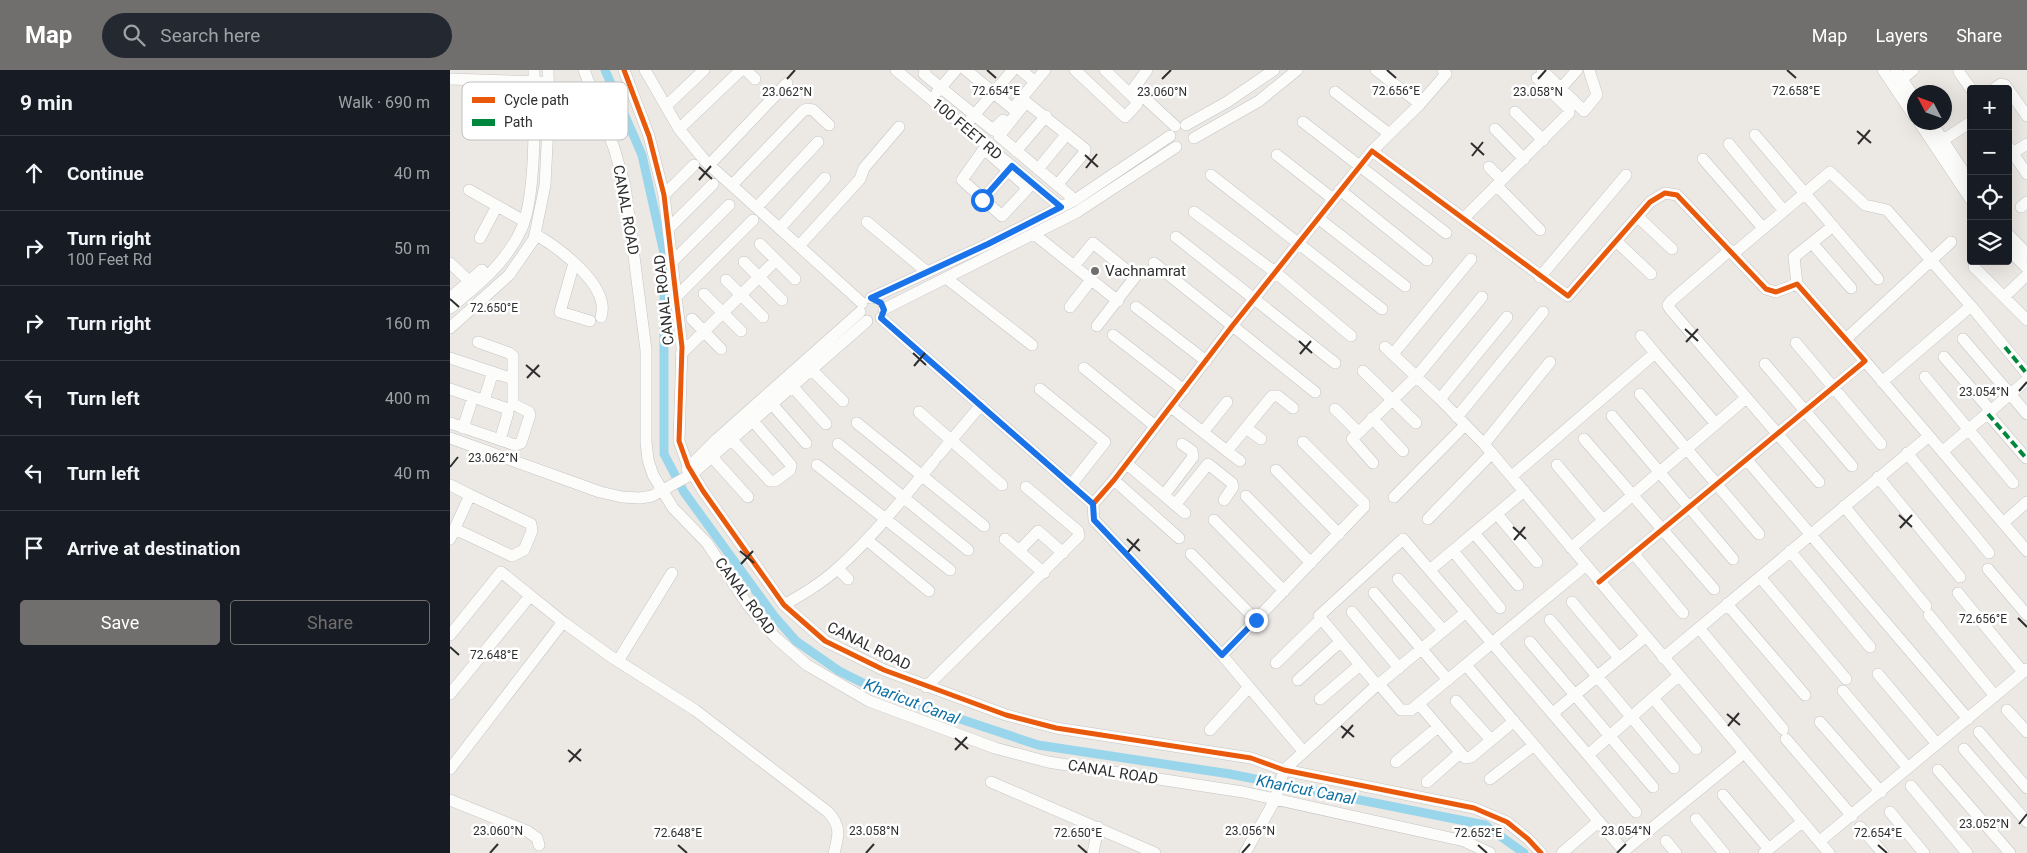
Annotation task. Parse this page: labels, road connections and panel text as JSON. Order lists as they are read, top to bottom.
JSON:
{
  "streets": {
    "street": ["100 FEET RD", "CANAL ROAD"]
  },
  "water": ["Kharicut Canal"],
  "places": ["Vachnamrat"],
  "legend": ["Cycle path", "Path"],
  "north": "top left",
  "page": {
    "header": "Map",
    "search": "Search here",
    "nav": ["Map", "Layers", "Share"],
    "heading": ["9 min", "Walk · 690 m"],
    "map_buttons": ["+", "−"],
    "list": [
      ["Continue", "40 m"],
      ["Turn right", "100 Feet Rd", "50 m"],
      ["Turn right", "160 m"],
      ["Turn left", "400 m"],
      ["Turn left", "40 m"],
      "Arrive at destination"
    ],
    "buttons": ["Save", "Share"]
  },
  "coordinates": [
    "72.656°E",
    "72.654°E",
    "72.658°E",
    "23.062°N",
    "23.060°N",
    "23.058°N",
    "72.650°E",
    "23.054°N",
    "72.648°E",
    "23.052°N",
    "23.056°N",
    "72.652°E"
  ]
}
